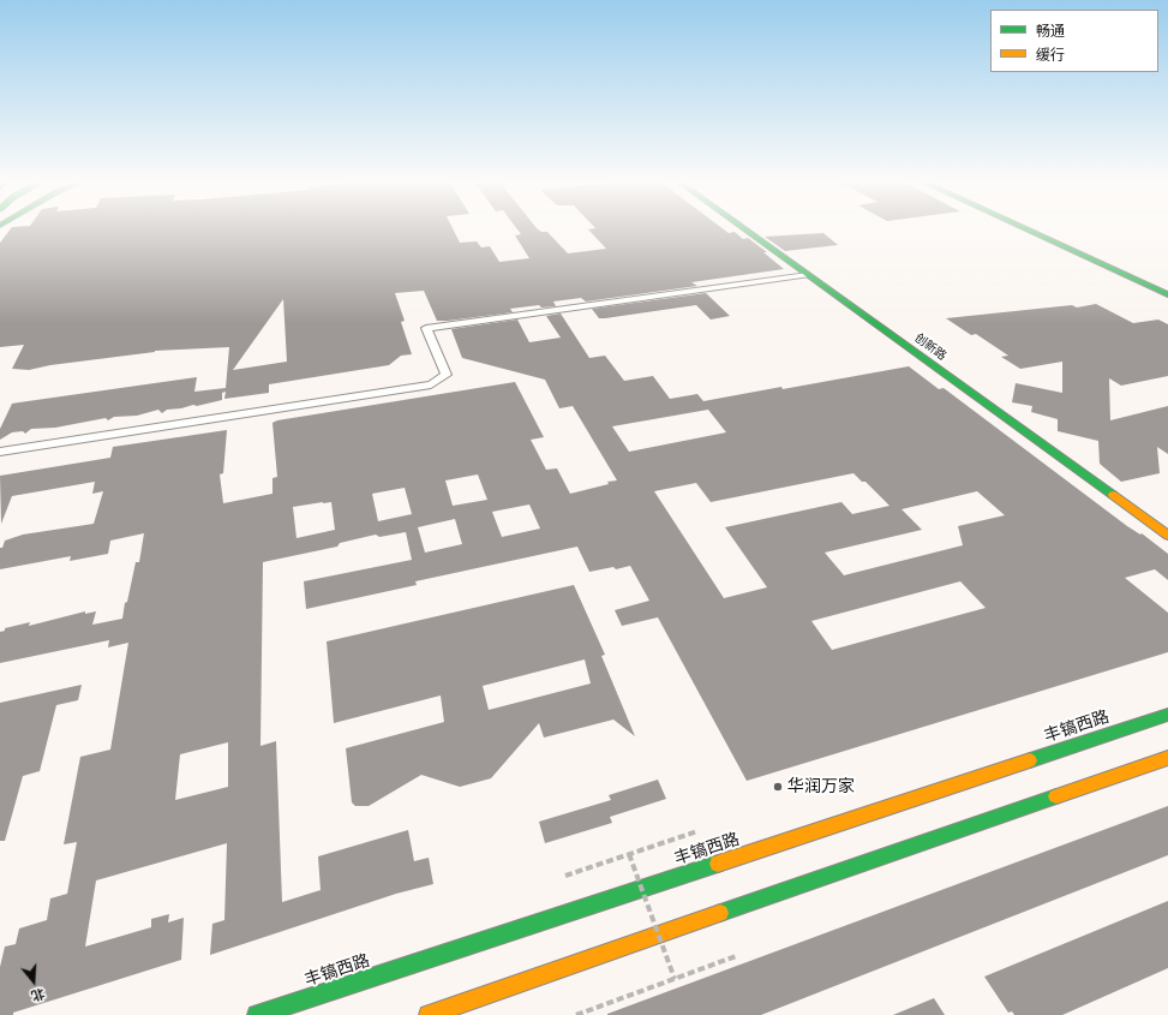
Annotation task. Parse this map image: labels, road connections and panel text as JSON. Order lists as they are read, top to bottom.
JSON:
{
  "streets": {
    "main road": ["创新路", "丰镐西路"]
  },
  "places": ["华润万家"],
  "legend": ["畅通", "缓行"],
  "north": "bottom"
}
